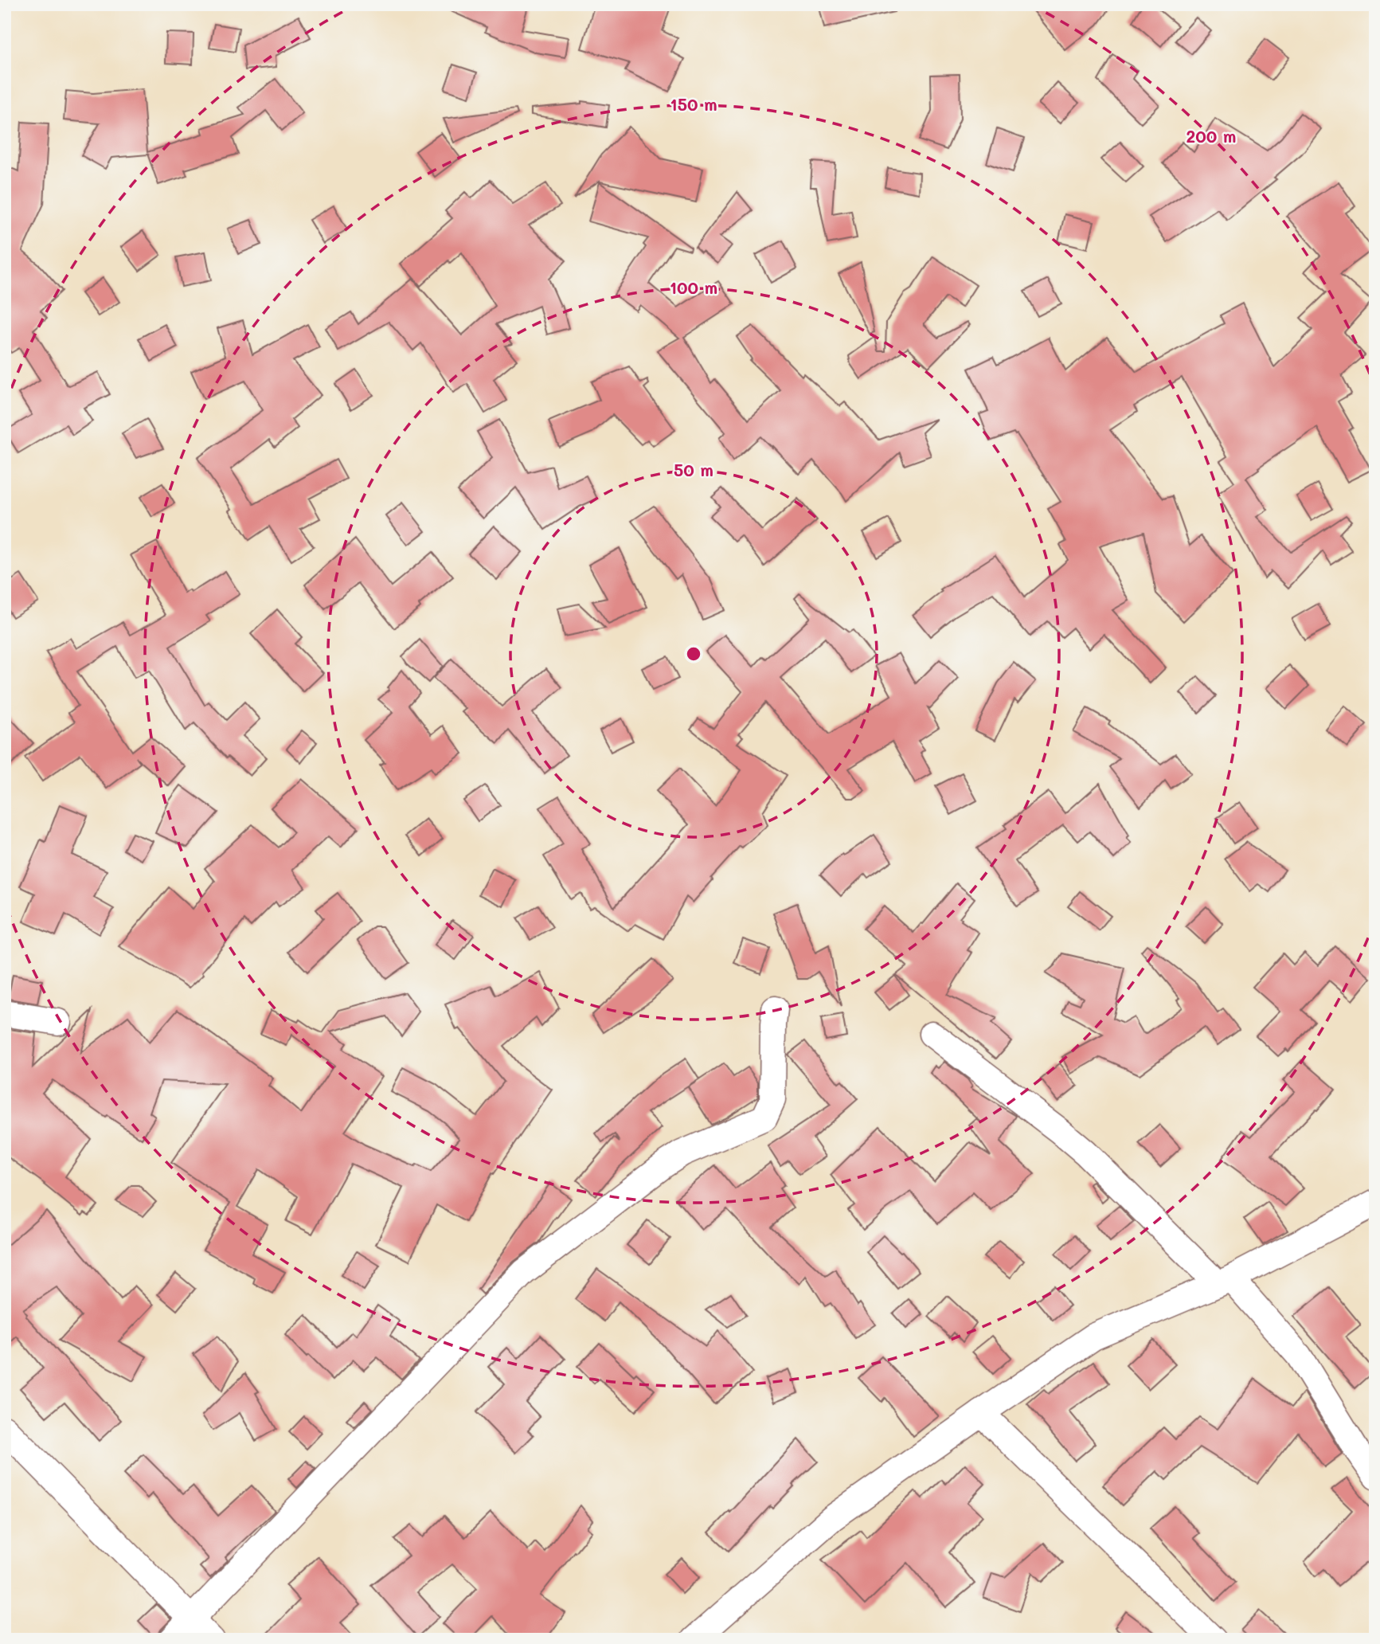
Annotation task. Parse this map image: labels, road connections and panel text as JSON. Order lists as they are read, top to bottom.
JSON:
{
  "rings": [
    "150 m",
    "200 m",
    "100 m",
    "50 m"
  ]
}
